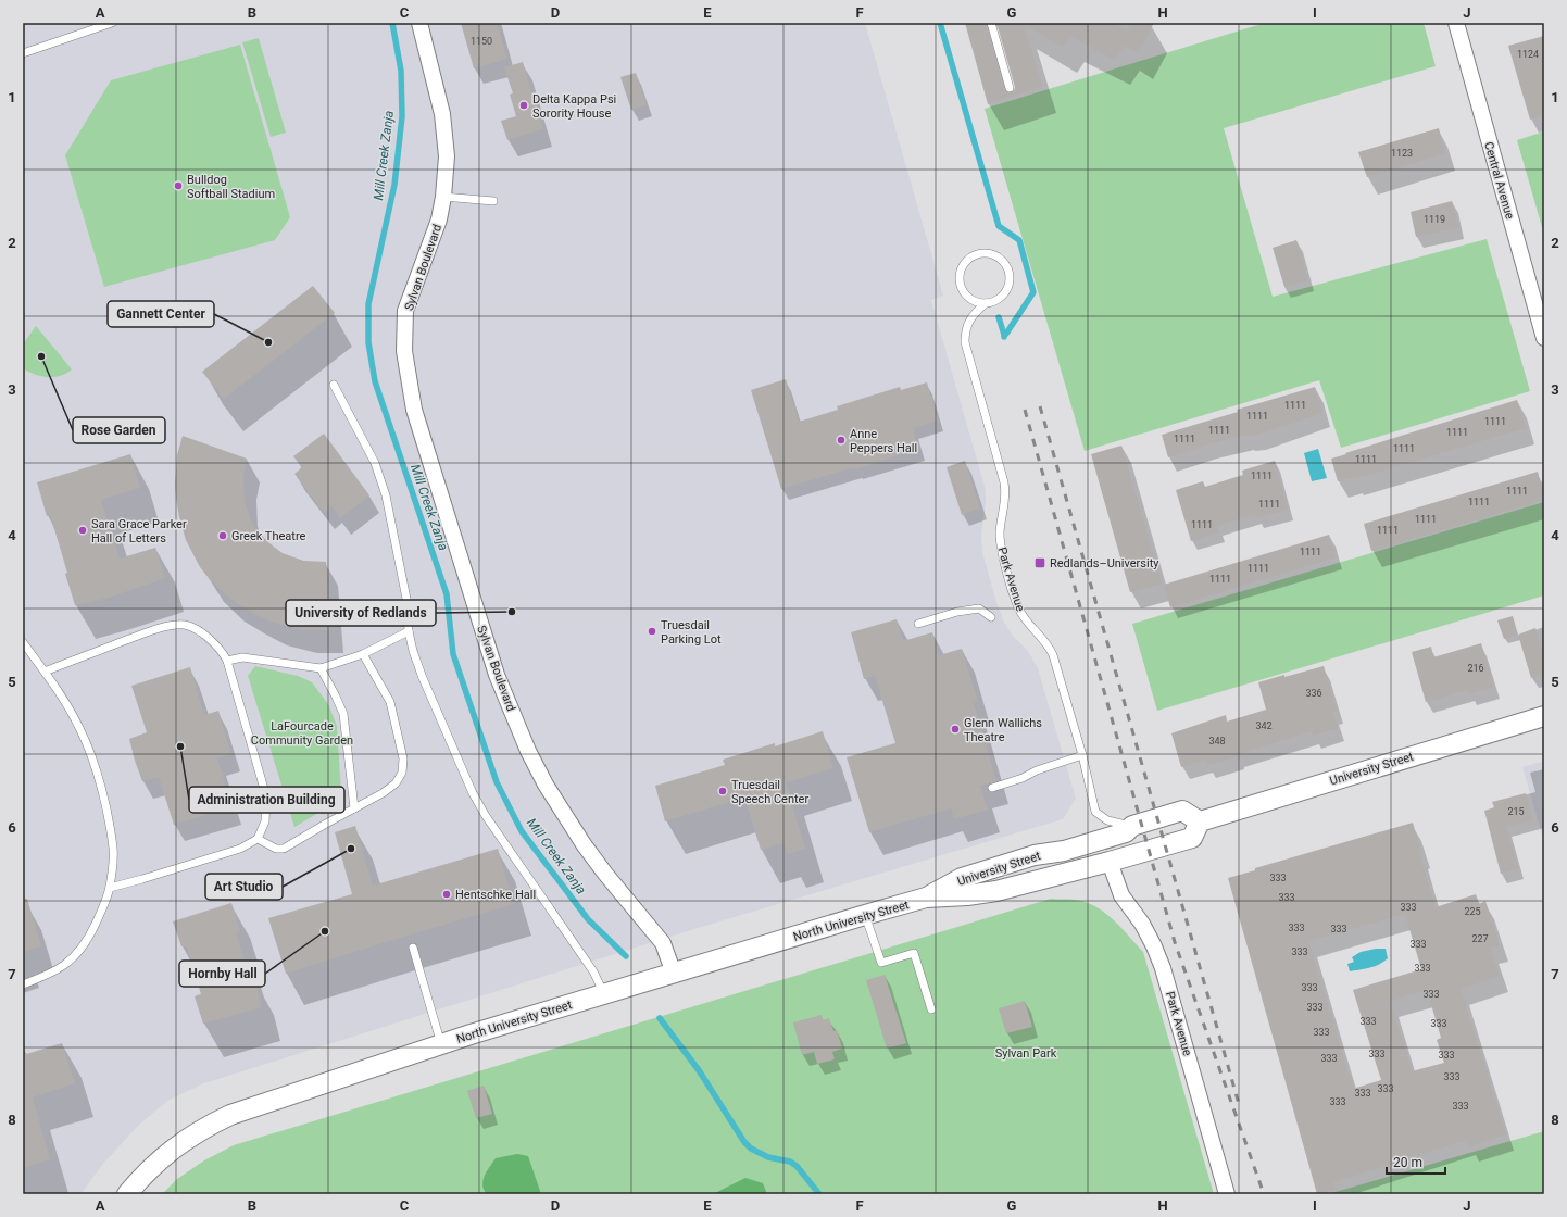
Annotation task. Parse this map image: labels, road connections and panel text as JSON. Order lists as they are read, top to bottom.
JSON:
{
  "streets": {
    "street": [
      "Central Avenue",
      "Sylvan Boulevard",
      "Park Avenue",
      "University Street",
      "North University Street"
    ]
  },
  "crossings": [
    ["Sylvan Boulevard", "North University Street"],
    ["Park Avenue", "University Street"],
    ["University Street", "North University Street"]
  ],
  "water": ["Mill Creek Zanja"],
  "parks": ["LaFourcade Community Garden", "Sylvan Park"],
  "places": {
    "other": [
      "Delta Kappa Psi Sorority House",
      "Bulldog Softball Stadium",
      "Gannett Center",
      "Rose Garden",
      "Anne Peppers Hall",
      "Sara Grace Parker Hall of Letters",
      "Greek Theatre",
      "University of Redlands",
      "Truesdail Parking Lot",
      "Glenn Wallichs Theatre",
      "Administration Building",
      "Truesdail Speech Center",
      "Art Studio",
      "Hentschke Hall",
      "Hornby Hall"
    ],
    "transit": ["Redlands–University"]
  },
  "house_numbers": [
    "1150",
    "1124",
    "1123",
    "1119",
    "1111",
    "1111",
    "1111",
    "1111",
    "1111",
    "1111",
    "1111",
    "1111",
    "1111",
    "1111",
    "1111",
    "1111",
    "1111",
    "1111",
    "1111",
    "1111",
    "1111",
    "1111",
    "216",
    "336",
    "342",
    "348",
    "215",
    "333",
    "333",
    "333",
    "225",
    "333",
    "333",
    "227",
    "333",
    "333",
    "333",
    "333",
    "333",
    "333",
    "333",
    "333",
    "333",
    "333",
    "333",
    "333",
    "333",
    "333",
    "333",
    "333",
    "333"
  ],
  "scale_bar": "20 m",
  "grid": {
    "columns": [
      "A",
      "B",
      "C",
      "D",
      "E",
      "F",
      "G",
      "H",
      "I",
      "J"
    ],
    "rows": [
      "1",
      "2",
      "3",
      "4",
      "5",
      "6",
      "7",
      "8"
    ]
  }
}
